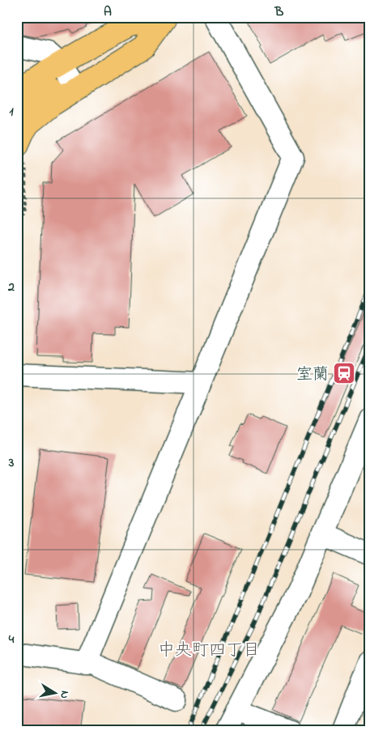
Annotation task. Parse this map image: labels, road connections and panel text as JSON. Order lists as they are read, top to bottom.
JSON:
{
  "districts": ["中央町四丁目"],
  "places": {
    "station": ["室蘭"]
  },
  "north": "right",
  "grid": {
    "columns": ["A", "B"],
    "rows": [
      "1",
      "2",
      "3",
      "4"
    ]
  }
}
